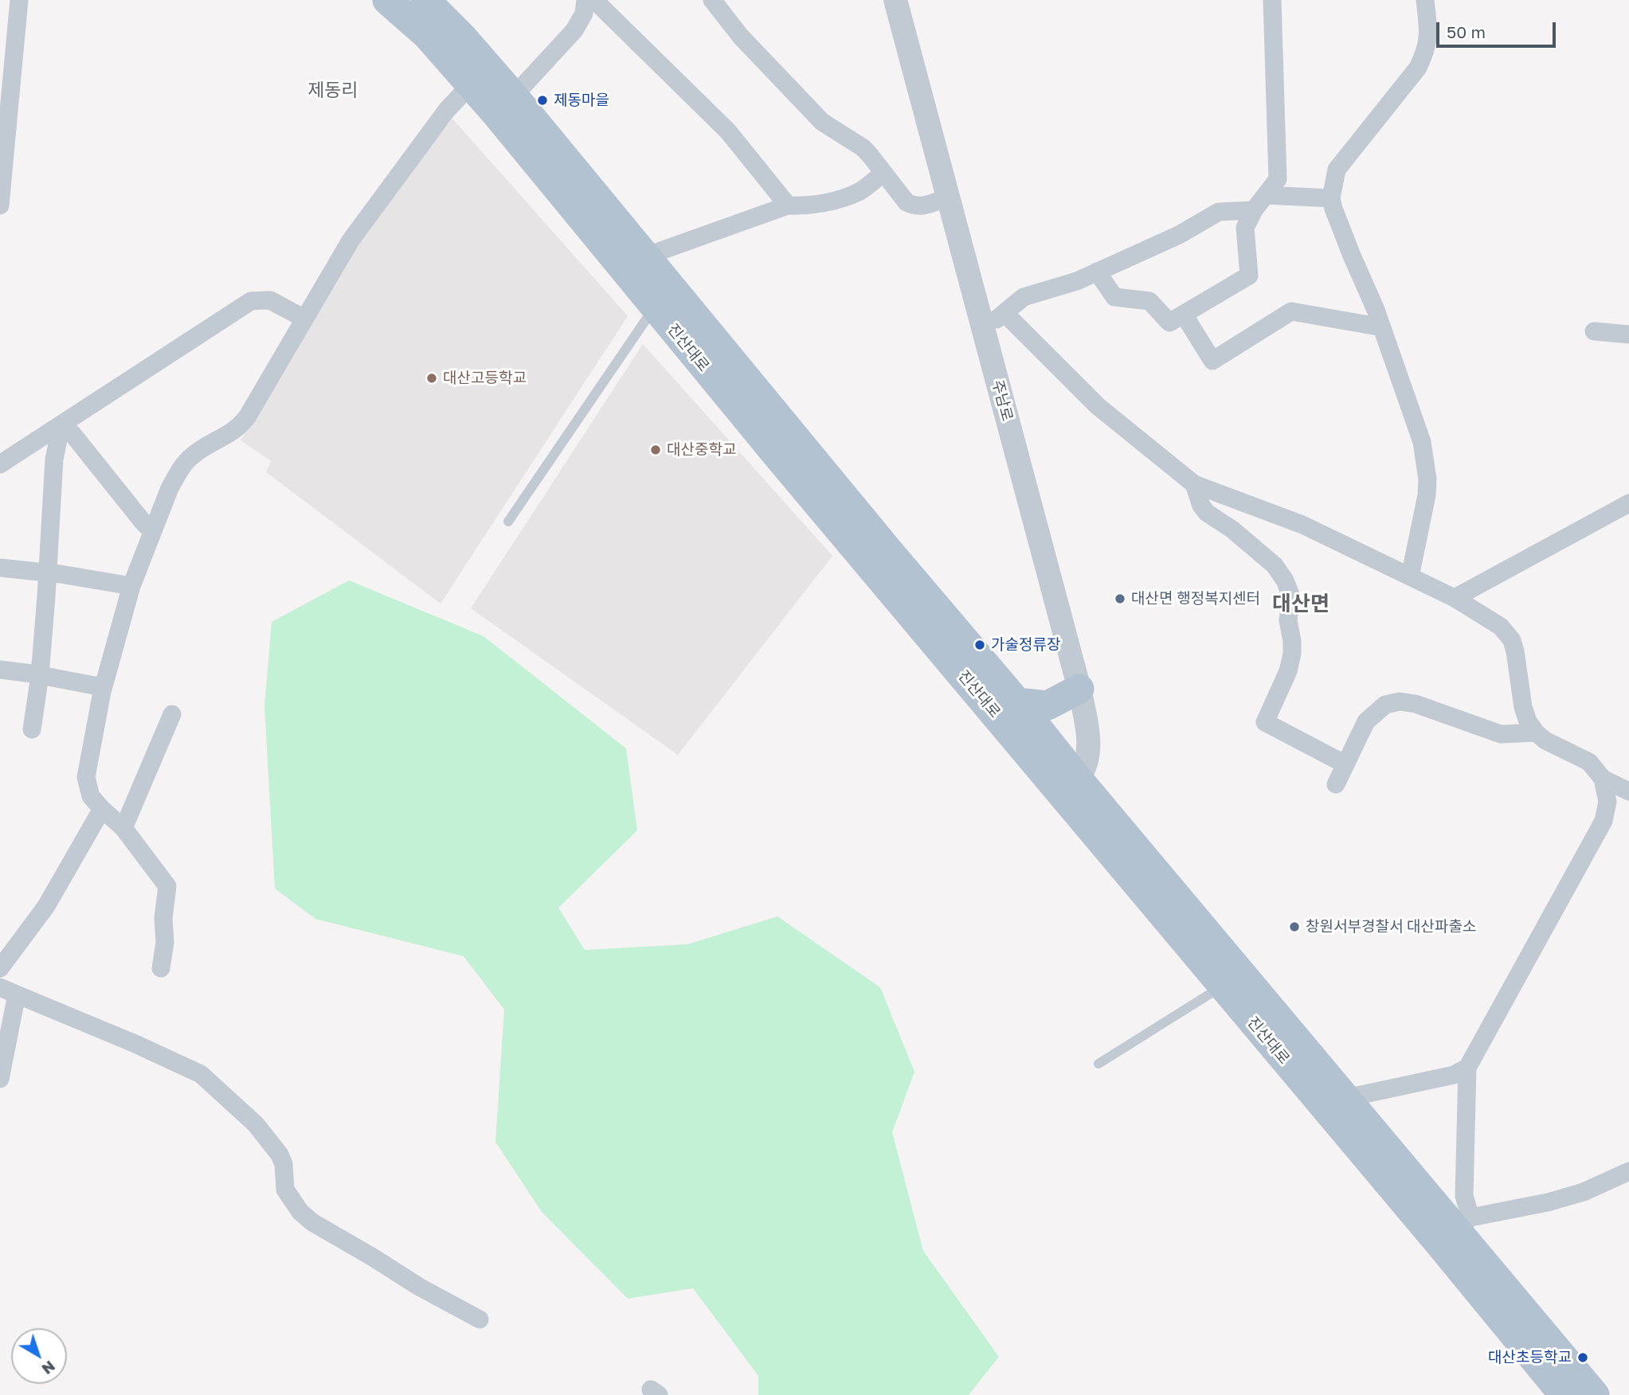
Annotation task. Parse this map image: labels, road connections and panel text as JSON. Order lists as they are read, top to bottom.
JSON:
{
  "streets": {
    "main road": ["진산대로"],
    "street": ["주남로"]
  },
  "crossings": [
    ["진산대로", "주남로"]
  ],
  "districts": ["제동리", "대산면"],
  "places": [
    "제동마을",
    "대산고등학교",
    "대산중학교",
    "대산면 행정복지센터",
    "가술정류장",
    "창원서부경찰서 대산파출소",
    "대산초등학교"
  ],
  "scale_bar": "50 m",
  "north": "bottom right"
}
